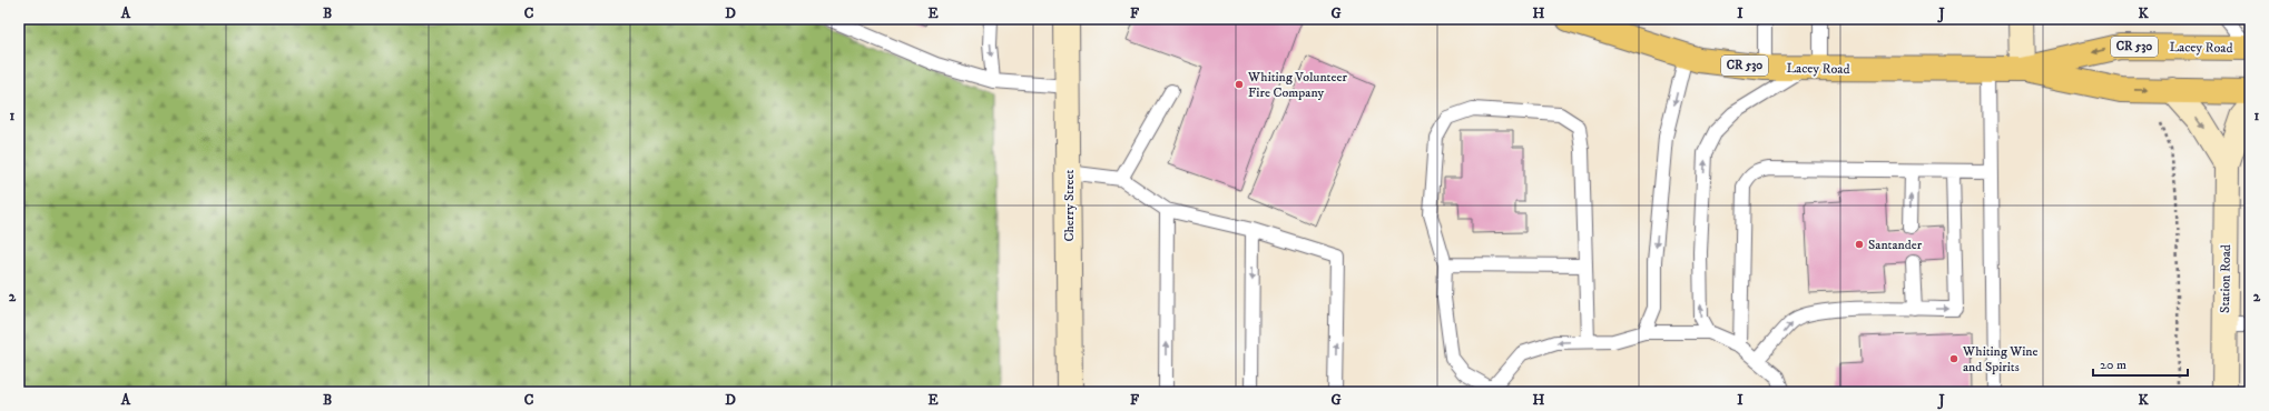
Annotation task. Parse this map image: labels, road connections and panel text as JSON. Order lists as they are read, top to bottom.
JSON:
{
  "streets": {
    "main road": ["CR 530", "Lacey Road"],
    "street": ["Cherry Street", "Station Road"]
  },
  "places": ["Whiting Volunteer Fire Company", "Santander", "Whiting Wine and Spirits"],
  "scale_bar": "20 m",
  "grid": {
    "columns": [
      "A",
      "B",
      "C",
      "D",
      "E",
      "F",
      "G",
      "H",
      "I",
      "J",
      "K"
    ],
    "rows": ["1", "2"]
  }
}
